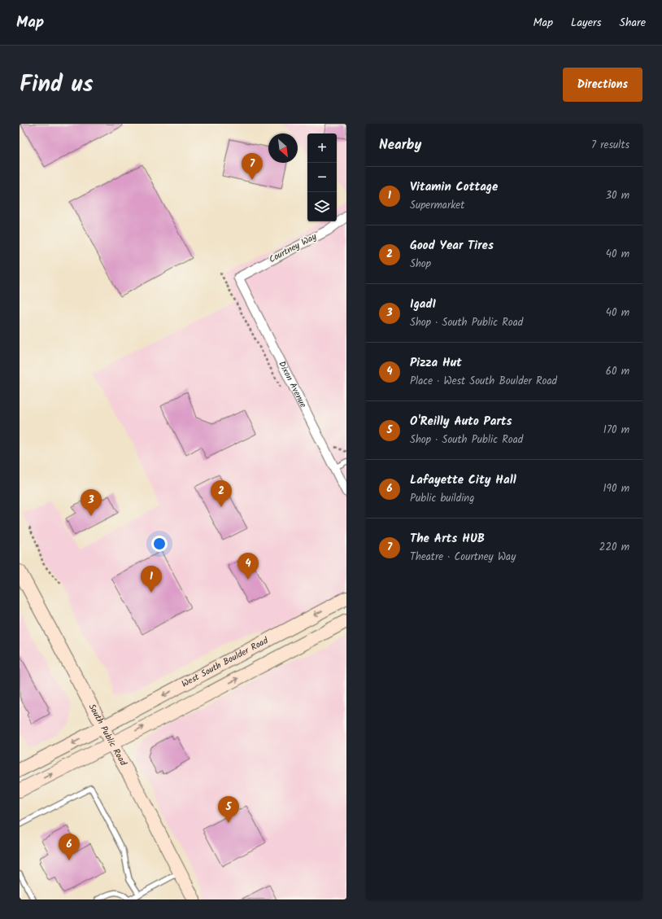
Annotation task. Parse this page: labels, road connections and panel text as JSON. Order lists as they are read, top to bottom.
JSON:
{
  "streets": {
    "main road": ["West South Boulder Road", "South Public Road"],
    "street": ["Courtney Way", "Dixon Avenue"]
  },
  "crossings": [
    ["Courtney Way", "Dixon Avenue"],
    ["West South Boulder Road", "South Public Road"]
  ],
  "north": "bottom right",
  "page": {
    "header": "Map",
    "nav": ["Map", "Layers", "Share"],
    "title": "Find us",
    "buttons": "Directions",
    "heading": ["Nearby", "7 results"],
    "map_buttons": ["+", "−"],
    "pins": [
      "7",
      "2",
      "3",
      "4",
      "1",
      "5",
      "6"
    ],
    "list": [
      {
        "mark": "1",
        "name": "Vitamin Cottage",
        "note": "Supermarket",
        "value": "30 m"
      },
      {
        "mark": "2",
        "name": "Good Year Tires",
        "note": "Shop",
        "value": "40 m"
      },
      {
        "mark": "3",
        "name": "IgadI",
        "note": "Shop · South Public Road",
        "value": "40 m"
      },
      {
        "mark": "4",
        "name": "Pizza Hut",
        "note": "Place · West South Boulder Road",
        "value": "60 m"
      },
      {
        "mark": "5",
        "name": "O'Reilly Auto Parts",
        "note": "Shop · South Public Road",
        "value": "170 m"
      },
      {
        "mark": "6",
        "name": "Lafayette City Hall",
        "note": "Public building",
        "value": "190 m"
      },
      {
        "mark": "7",
        "name": "The Arts HUB",
        "note": "Theatre · Courtney Way",
        "value": "220 m"
      }
    ]
  }
}
